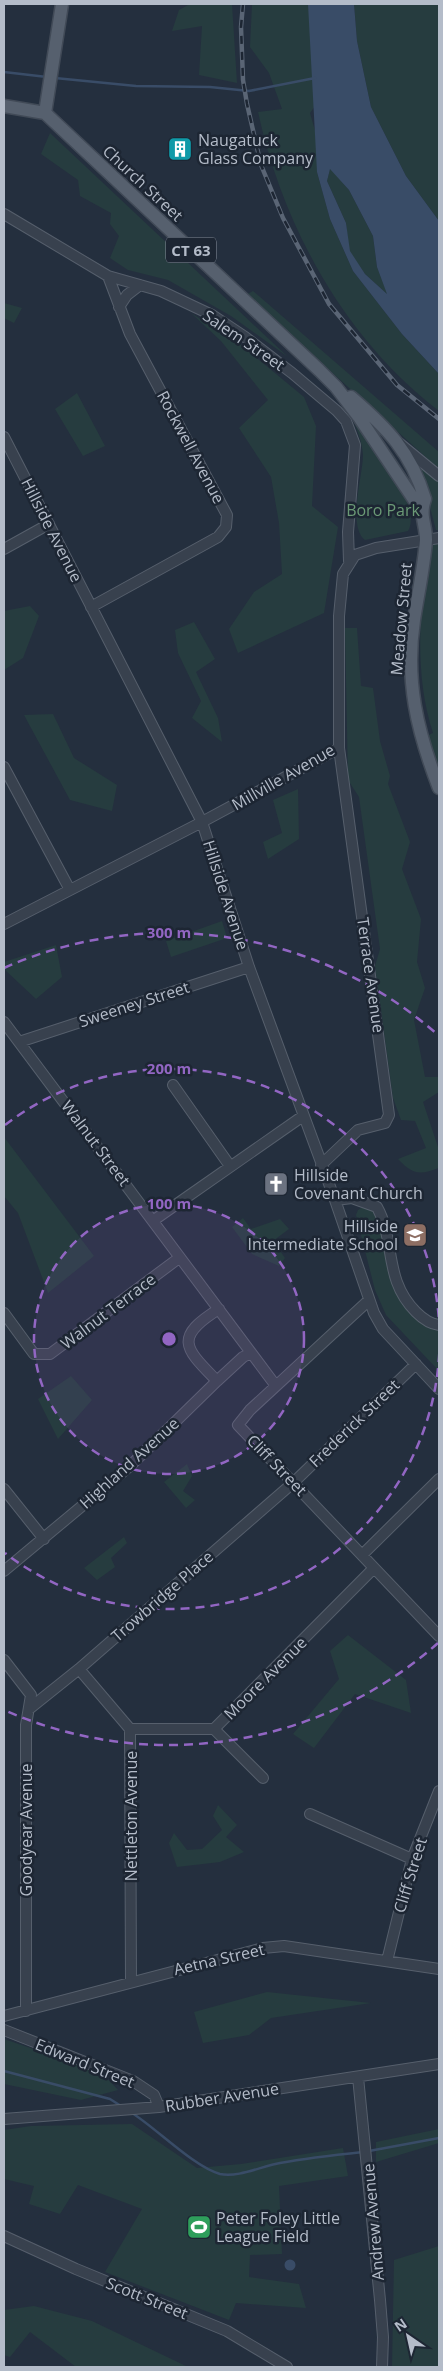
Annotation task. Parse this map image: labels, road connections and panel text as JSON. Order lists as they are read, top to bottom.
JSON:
{
  "streets": {
    "main road": ["Church Street", "CT 63", "Meadow Street"],
    "street": [
      "Salem Street",
      "Rockwell Avenue",
      "Hillside Avenue",
      "Millville Avenue",
      "Terrace Avenue",
      "Sweeney Street",
      "Walnut Street",
      "Walnut Terrace",
      "Frederick Street",
      "Highland Avenue",
      "Cliff Street",
      "Trowbridge Place",
      "Moore Avenue",
      "Nettleton Avenue",
      "Goodyear Avenue",
      "Aetna Street",
      "Edward Street",
      "Rubber Avenue",
      "Andrew Avenue",
      "Scott Street"
    ]
  },
  "crossings": [
    ["Church Street", "Meadow Street"],
    ["Salem Street", "Rockwell Avenue"],
    ["Salem Street", "Millville Avenue"],
    ["Rockwell Avenue", "Hillside Avenue"],
    ["Hillside Avenue", "Millville Avenue"],
    ["Hillside Avenue", "Terrace Avenue"],
    ["Hillside Avenue", "Sweeney Street"],
    ["Hillside Avenue", "Frederick Street"],
    ["Hillside Avenue", "Cliff Street"],
    ["Millville Avenue", "Terrace Avenue"],
    ["Sweeney Street", "Walnut Street"],
    ["Walnut Street", "Walnut Terrace"],
    ["Walnut Street", "Highland Avenue"],
    ["Walnut Street", "Cliff Street"],
    ["Frederick Street", "Cliff Street"],
    ["Frederick Street", "Trowbridge Place"],
    ["Cliff Street", "Trowbridge Place"],
    ["Cliff Street", "Moore Avenue"],
    ["Cliff Street", "Aetna Street"],
    ["Trowbridge Place", "Nettleton Avenue"],
    ["Trowbridge Place", "Goodyear Avenue"],
    ["Moore Avenue", "Nettleton Avenue"],
    ["Nettleton Avenue", "Aetna Street"],
    ["Goodyear Avenue", "Aetna Street"],
    ["Edward Street", "Rubber Avenue"],
    ["Rubber Avenue", "Andrew Avenue"]
  ],
  "parks": ["Boro Park"],
  "places": {
    "building": ["Naugatuck Glass Company"],
    "church": ["Hillside Covenant Church"],
    "school or university": ["Hillside Intermediate School"],
    "sports": ["Peter Foley Little League Field"]
  },
  "north": "top left",
  "rings": ["300 m", "200 m", "100 m"]
}
